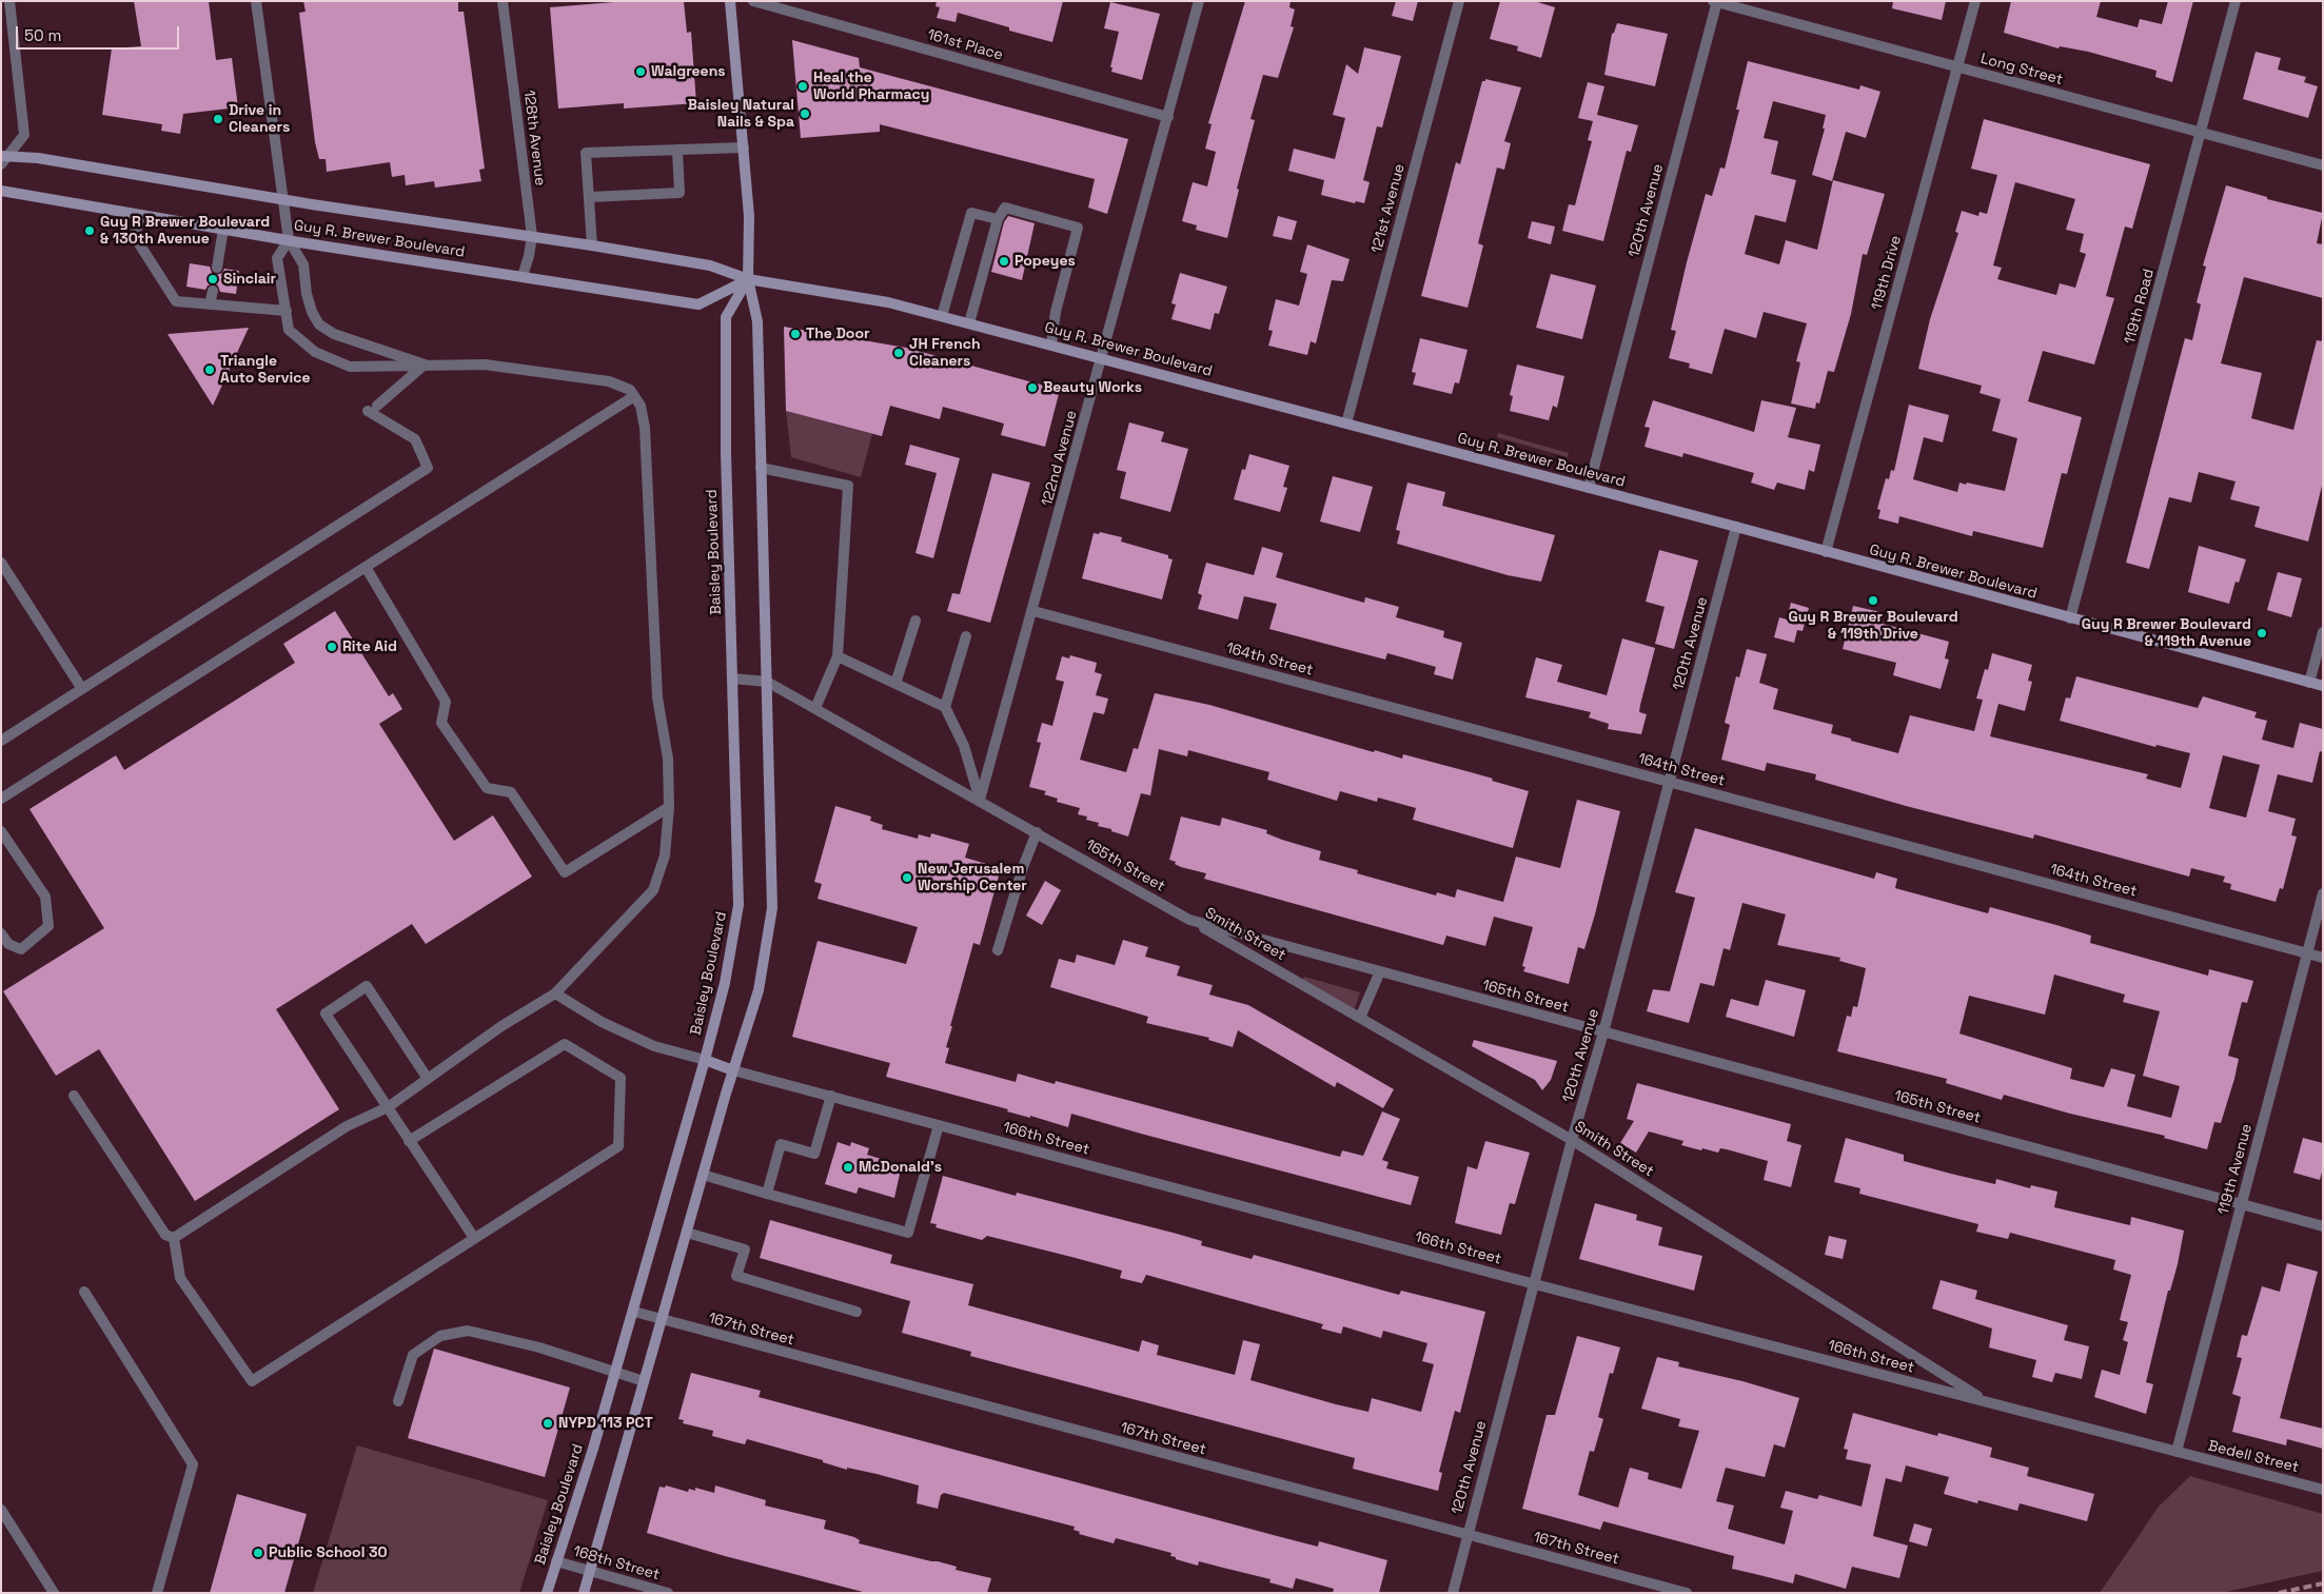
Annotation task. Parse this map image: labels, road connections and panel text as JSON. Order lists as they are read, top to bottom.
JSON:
{
  "streets": {
    "main road": ["Guy R. Brewer Boulevard", "Baisley Boulevard"],
    "street": [
      "161st Place",
      "Long Street",
      "128th Avenue",
      "121st Avenue",
      "120th Avenue",
      "119th Drive",
      "119th Road",
      "122nd Avenue",
      "164th Street",
      "165th Street",
      "Smith Street",
      "166th Street",
      "119th Avenue",
      "167th Street",
      "Bedell Street",
      "168th Street"
    ]
  },
  "crossings": [
    ["161st Place", "122nd Avenue"],
    ["Long Street", "120th Avenue"],
    ["Long Street", "119th Drive"],
    ["Long Street", "119th Road"],
    ["128th Avenue", "Guy R. Brewer Boulevard"],
    ["121st Avenue", "Guy R. Brewer Boulevard"],
    ["120th Avenue", "Guy R. Brewer Boulevard"],
    ["120th Avenue", "164th Street"],
    ["120th Avenue", "165th Street"],
    ["120th Avenue", "Smith Street"],
    ["120th Avenue", "166th Street"],
    ["120th Avenue", "167th Street"],
    ["Guy R. Brewer Boulevard", "119th Drive"],
    ["Guy R. Brewer Boulevard", "119th Road"],
    ["Guy R. Brewer Boulevard", "122nd Avenue"],
    ["Guy R. Brewer Boulevard", "Baisley Boulevard"],
    ["122nd Avenue", "164th Street"],
    ["122nd Avenue", "165th Street"],
    ["Baisley Boulevard", "165th Street"],
    ["Baisley Boulevard", "166th Street"],
    ["Baisley Boulevard", "167th Street"],
    ["Baisley Boulevard", "168th Street"],
    ["164th Street", "119th Avenue"],
    ["165th Street", "Smith Street"],
    ["165th Street", "119th Avenue"],
    ["Smith Street", "166th Street"],
    ["166th Street", "119th Avenue"],
    ["166th Street", "Bedell Street"],
    ["119th Avenue", "Bedell Street"]
  ],
  "places": [
    "Walgreens",
    "Heal the World Pharmacy",
    "Baisley Natural Nails & Spa",
    "Drive in Cleaners",
    "Guy R Brewer Boulevard & 130th Avenue",
    "Popeyes",
    "Sinclair",
    "The Door",
    "JH French Cleaners",
    "Triangle Auto Service",
    "Beauty Works",
    "Guy R Brewer Boulevard & 119th Drive",
    "Guy R Brewer Boulevard & 119th Avenue",
    "Rite Aid",
    "New Jerusalem Worship Center",
    "McDonald's",
    "NYPD 113 PCT",
    "Public School 30"
  ],
  "scale_bar": "50 m"
}
